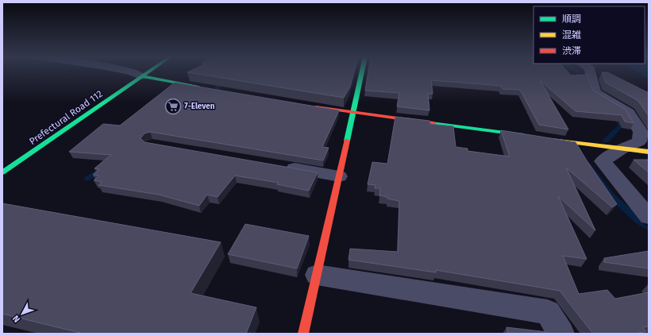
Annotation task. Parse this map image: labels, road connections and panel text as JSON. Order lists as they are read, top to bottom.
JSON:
{
  "streets": {
    "street": ["Prefectural Road 112"]
  },
  "places": {
    "supermarket": ["7-Eleven"]
  },
  "legend": ["順調", "混雑", "渋滞"],
  "north": "bottom left"
}
